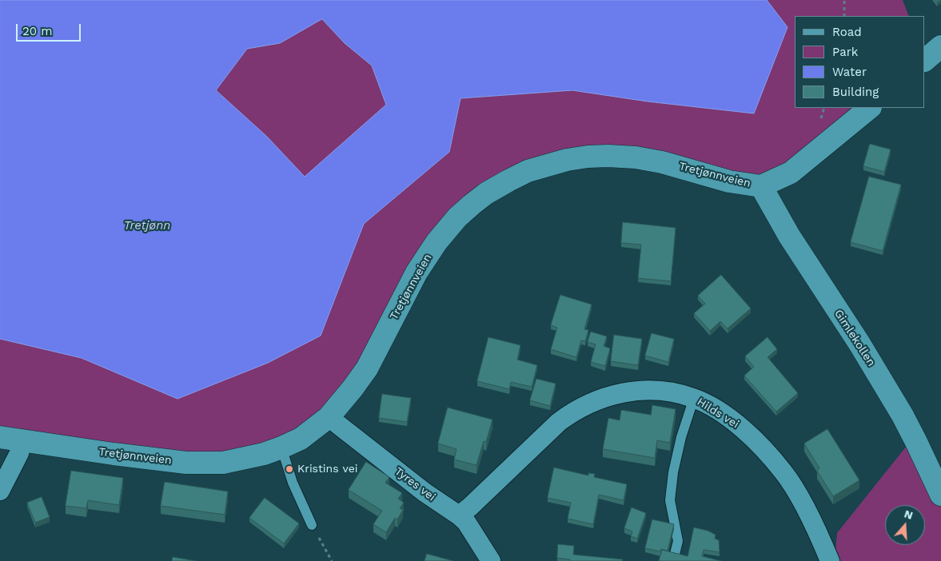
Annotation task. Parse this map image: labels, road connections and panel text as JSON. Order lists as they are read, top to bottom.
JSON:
{
  "streets": {
    "street": [
      "Tretjønnveien",
      "Gimlekollen",
      "Hilds vei",
      "Tyres vei"
    ]
  },
  "crossings": [
    ["Tretjønnveien", "Gimlekollen"],
    ["Tretjønnveien", "Tyres vei"],
    ["Hilds vei", "Tyres vei"]
  ],
  "water": ["Tretjønn"],
  "places": ["Kristins vei"],
  "legend": [
    "Road",
    "Park",
    "Water",
    "Building"
  ],
  "scale_bar": "20 m",
  "north": "top"
}
